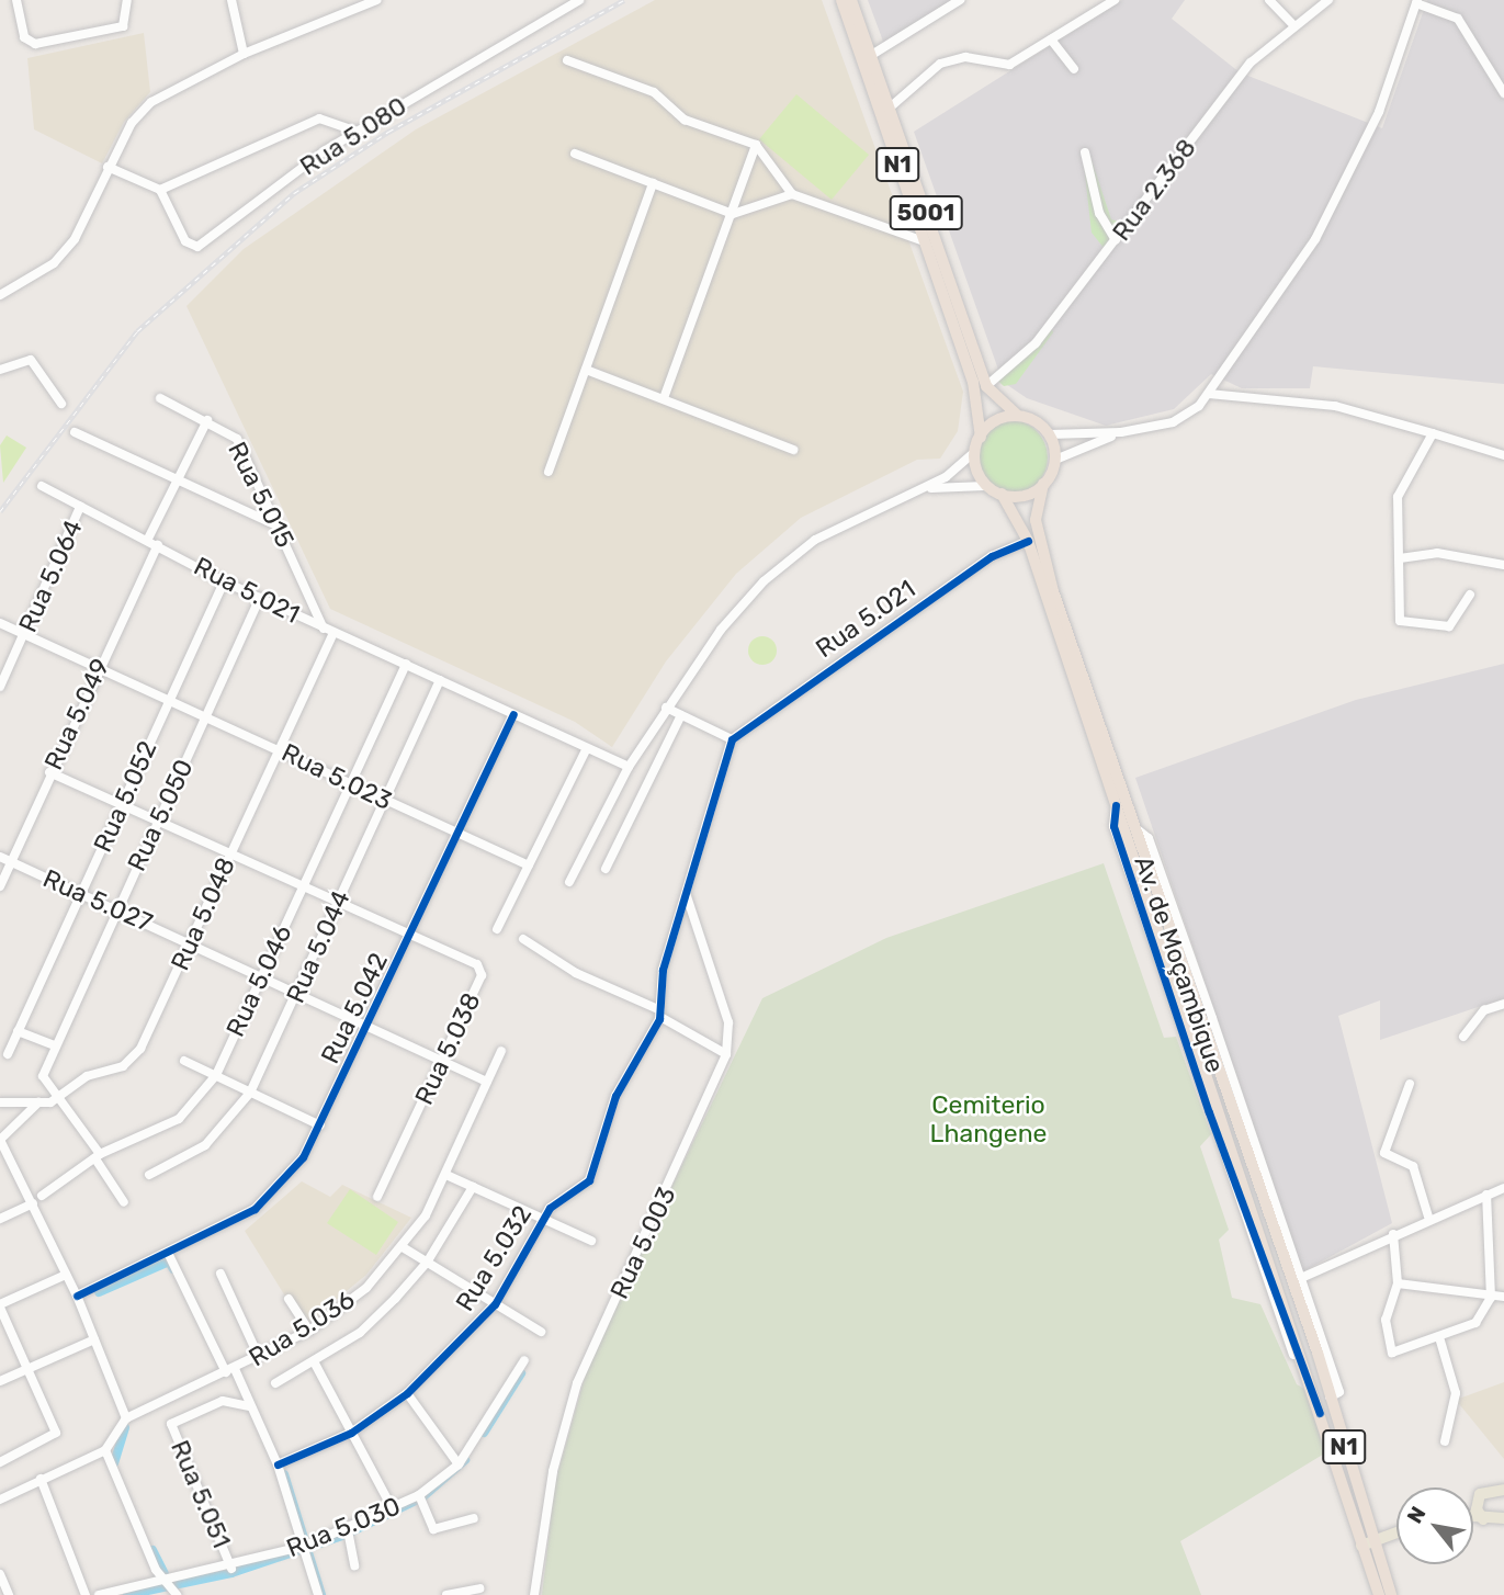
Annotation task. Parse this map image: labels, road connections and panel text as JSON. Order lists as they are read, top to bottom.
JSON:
{
  "streets": {
    "highway": ["N1", "5001", "Av. de Moçambique"],
    "street": [
      "Rua 5.080",
      "Rua 2.368",
      "Rua 5.015",
      "Rua 5.064",
      "Rua 5.021",
      "Rua 5.049",
      "Rua 5.023",
      "Rua 5.052",
      "Rua 5.050",
      "Rua 5.027",
      "Rua 5.048",
      "Rua 5.044",
      "Rua 5.046",
      "Rua 5.042",
      "Rua 5.038",
      "Rua 5.003",
      "Rua 5.032",
      "Rua 5.036",
      "Rua 5.051",
      "Rua 5.030"
    ]
  },
  "crossings": [
    ["N1", "5001"],
    ["N1", "Av. de Moçambique"],
    ["Rua 2.368", "5001"],
    ["5001", "Av. de Moçambique"],
    ["Rua 5.015", "Rua 5.021"],
    ["Rua 5.064", "Rua 5.021"],
    ["Rua 5.064", "Rua 5.023"],
    ["Rua 5.021", "Rua 5.049"],
    ["Rua 5.021", "Rua 5.052"],
    ["Rua 5.021", "Rua 5.050"],
    ["Rua 5.021", "Rua 5.048"],
    ["Rua 5.021", "Rua 5.044"],
    ["Rua 5.021", "Av. de Moçambique"],
    ["Rua 5.021", "Rua 5.046"],
    ["Rua 5.021", "Rua 5.042"],
    ["Rua 5.021", "Rua 5.032"],
    ["Rua 5.049", "Rua 5.023"],
    ["Rua 5.049", "Rua 5.027"],
    ["Rua 5.023", "Rua 5.052"],
    ["Rua 5.023", "Rua 5.050"],
    ["Rua 5.023", "Rua 5.048"],
    ["Rua 5.023", "Rua 5.044"],
    ["Rua 5.023", "Rua 5.046"],
    ["Rua 5.023", "Rua 5.042"],
    ["Rua 5.052", "Rua 5.027"],
    ["Rua 5.050", "Rua 5.027"],
    ["Rua 5.050", "Rua 5.048"],
    ["Rua 5.027", "Rua 5.048"],
    ["Rua 5.027", "Rua 5.044"],
    ["Rua 5.027", "Rua 5.046"],
    ["Rua 5.027", "Rua 5.042"],
    ["Rua 5.027", "Rua 5.038"],
    ["Rua 5.027", "Rua 5.036"],
    ["Rua 5.042", "Rua 5.038"],
    ["Rua 5.003", "Rua 5.032"],
    ["Rua 5.051", "Rua 5.030"]
  ],
  "parks": ["Cemiterio Lhangene"],
  "north": "top left"
}
